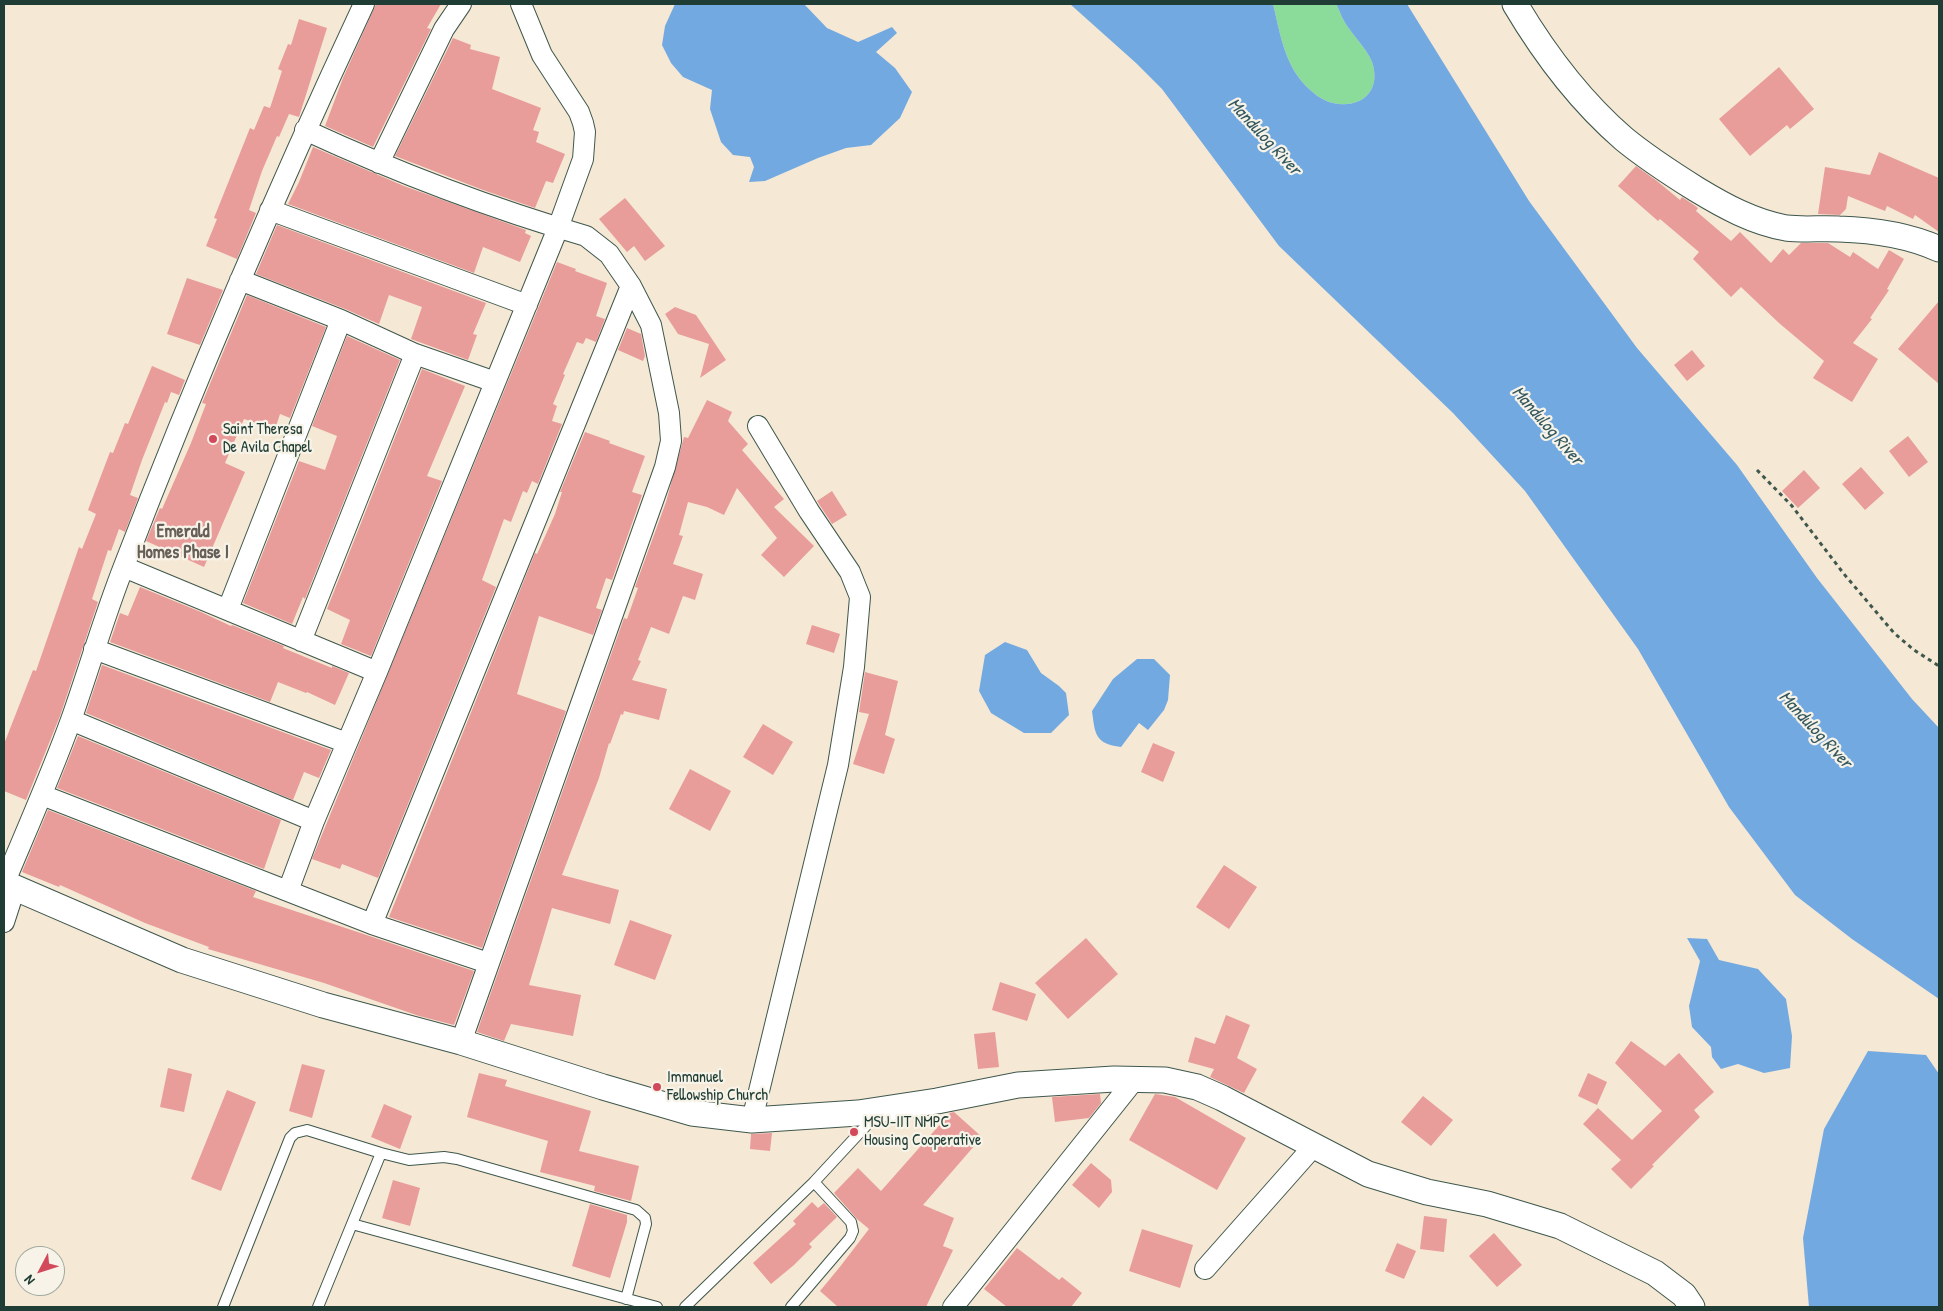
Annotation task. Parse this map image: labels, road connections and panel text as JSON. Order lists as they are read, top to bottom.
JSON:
{
  "districts": ["Emerald Homes Phase I"],
  "water": ["Mandulog River"],
  "places": ["Saint Theresa De Avila Chapel", "Immanuel Fellowship Church", "MSU-IIT NMPC Housing Cooperative"],
  "north": "bottom left"
}
